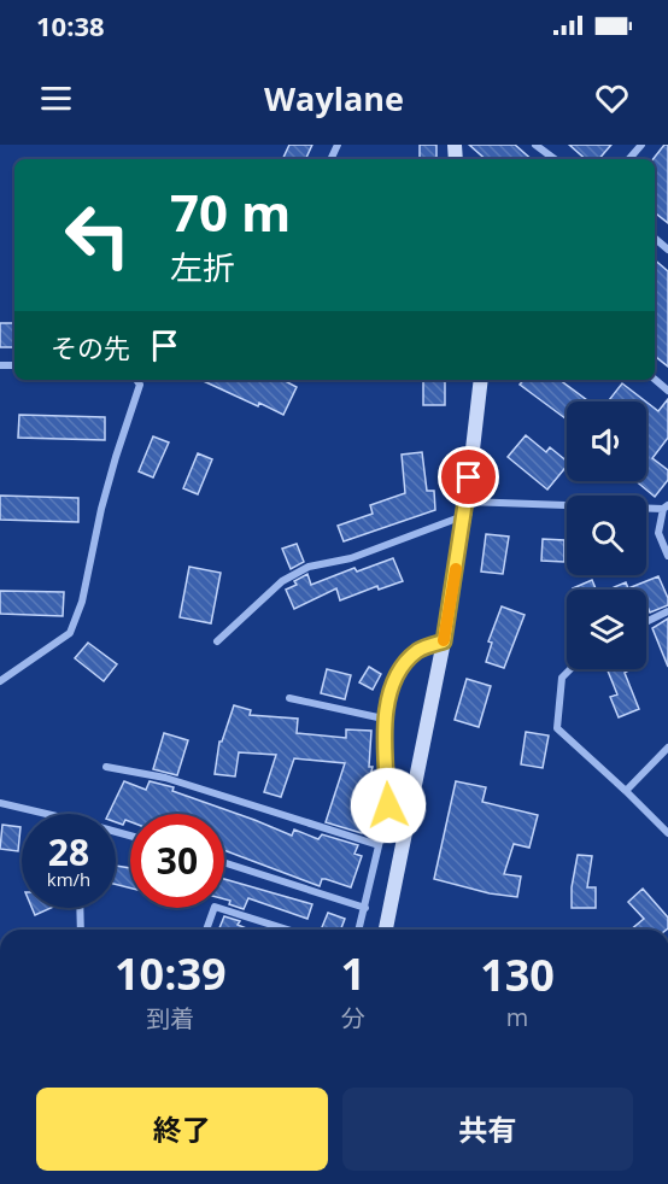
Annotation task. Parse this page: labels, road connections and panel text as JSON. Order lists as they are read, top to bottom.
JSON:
{
  "page": {
    "status": "10:38",
    "header": "Waylane",
    "turn": ["70 m", "左折"],
    "then": "その先",
    "speed": "28 km/h",
    "limit": "30",
    "eta": [
      "10:39",
      "到着",
      "1",
      "分",
      "130",
      "m"
    ],
    "buttons": ["終了", "共有"]
  }
}
